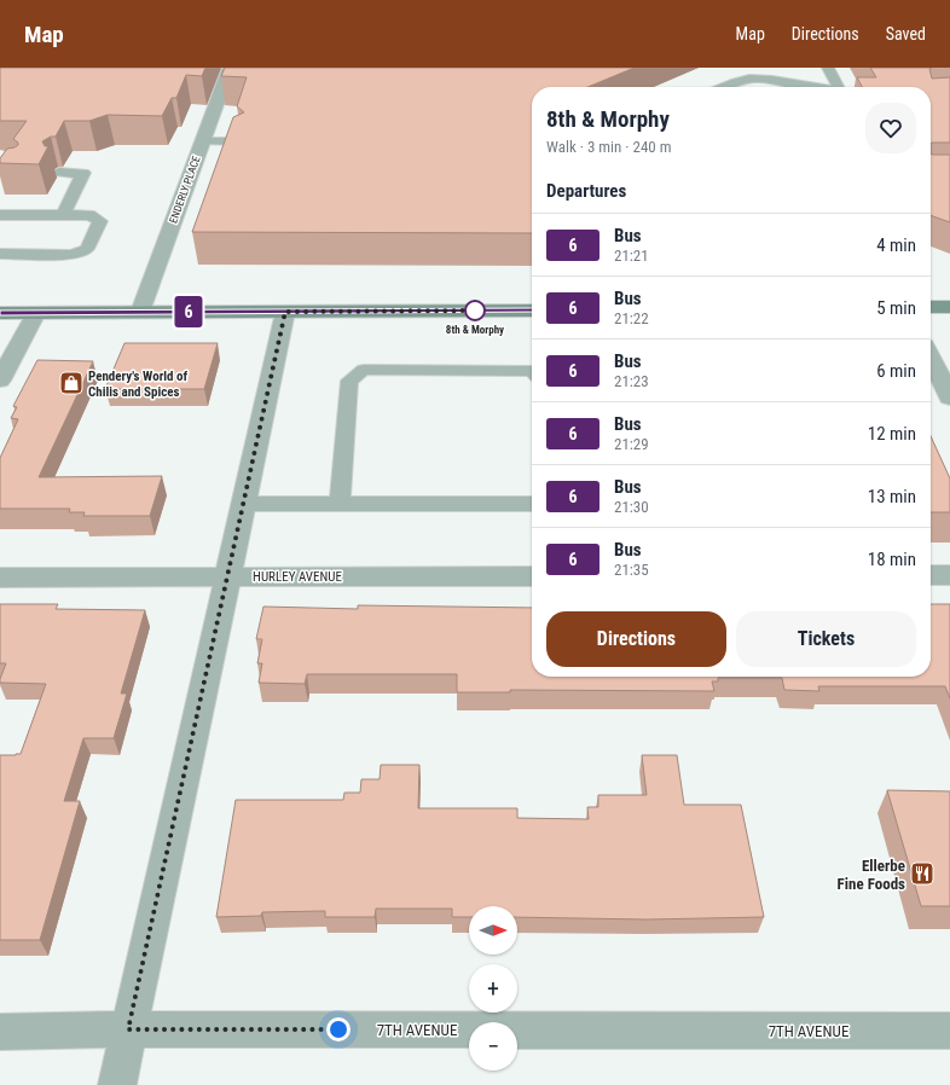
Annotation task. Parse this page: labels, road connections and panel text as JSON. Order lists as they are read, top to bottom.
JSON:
{
  "streets": {
    "street": ["ENDERLY PLACE", "HURLEY AVENUE", "7TH AVENUE"]
  },
  "places": {
    "other": ["8th & Morphy"],
    "shop": ["Pendery's World of Chilis and Spices"],
    "restaurant": ["Ellerbe Fine Foods"]
  },
  "lines": ["bus line 6"],
  "north": "right",
  "page": {
    "header": "Map",
    "nav": ["Map", "Directions", "Saved"],
    "on_map": "6",
    "heading": [
      ["8th & Morphy", "Walk · 3 min · 240 m"],
      "Departures"
    ],
    "list": [
      {
        "mark": "6",
        "name": "Bus",
        "note": "21:21",
        "value": "4 min"
      },
      {
        "mark": "6",
        "name": "Bus",
        "note": "21:22",
        "value": "5 min"
      },
      {
        "mark": "6",
        "name": "Bus",
        "note": "21:23",
        "value": "6 min"
      },
      {
        "mark": "6",
        "name": "Bus",
        "note": "21:29",
        "value": "12 min"
      },
      {
        "mark": "6",
        "name": "Bus",
        "note": "21:30",
        "value": "13 min"
      },
      {
        "mark": "6",
        "name": "Bus",
        "note": "21:35",
        "value": "18 min"
      }
    ],
    "buttons": ["Directions", "Tickets"],
    "map_buttons": ["+", "−"]
  }
}
